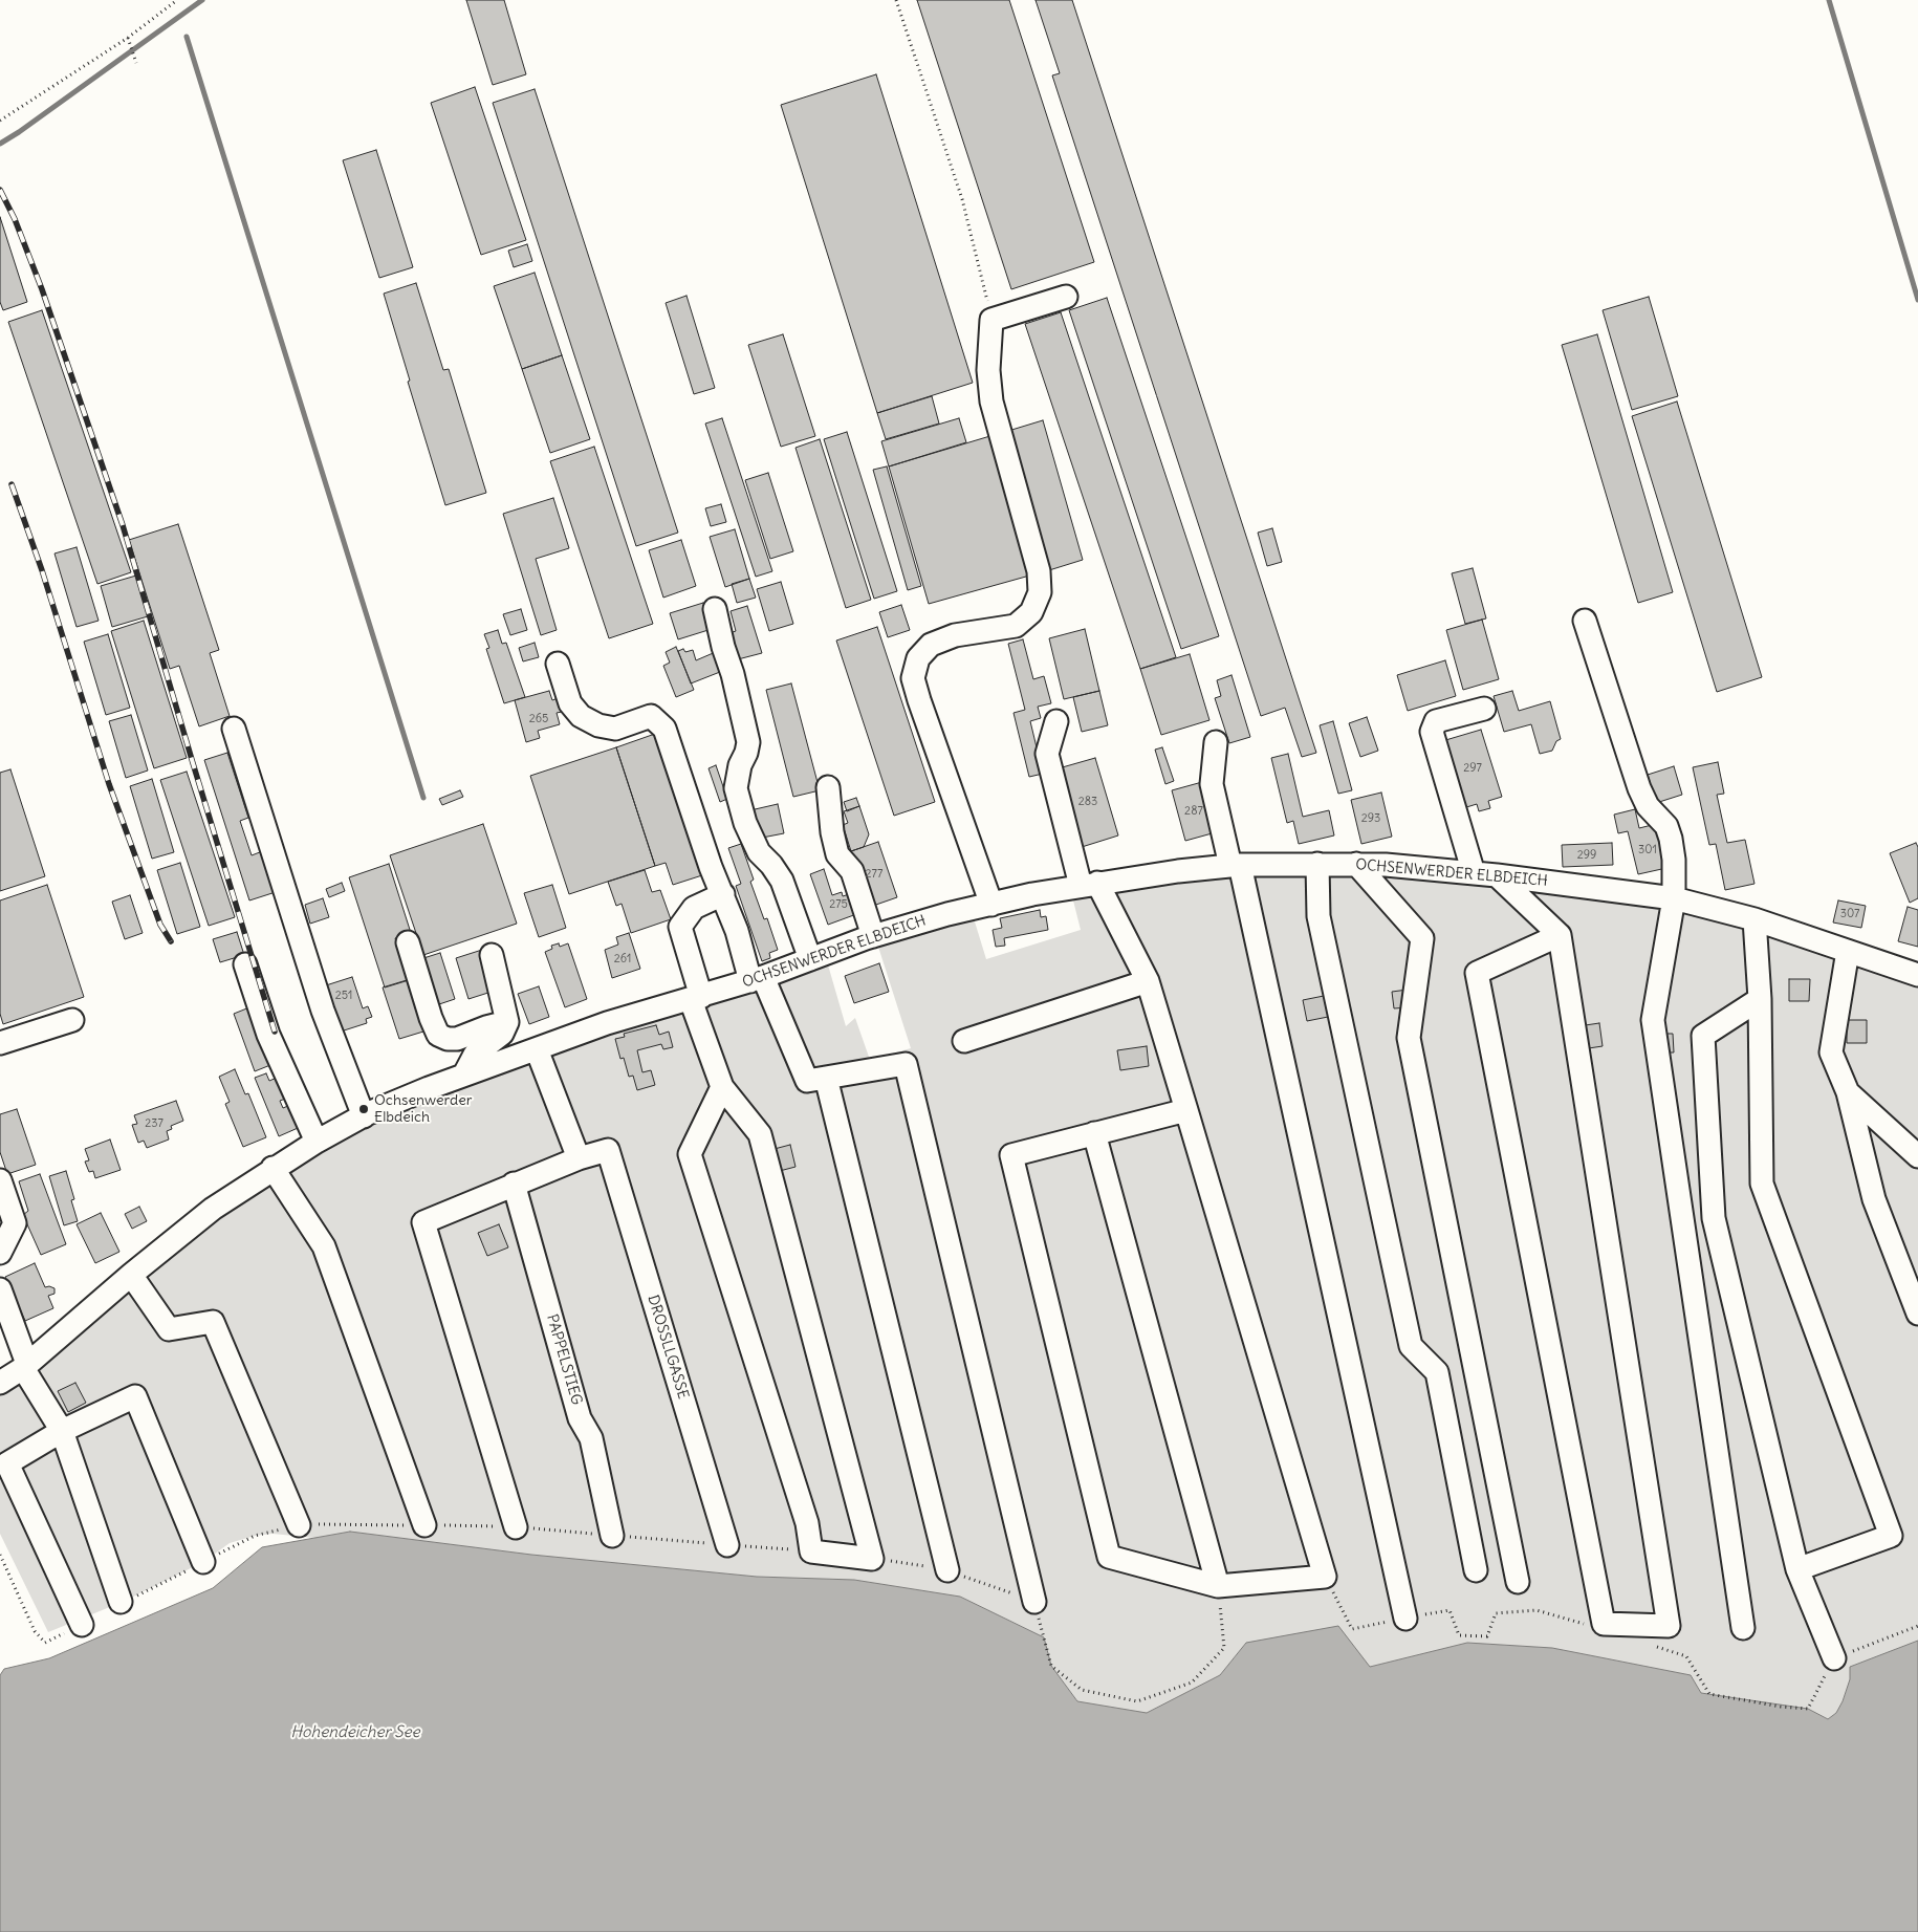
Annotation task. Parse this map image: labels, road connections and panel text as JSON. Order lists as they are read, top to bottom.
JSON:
{
  "streets": {
    "street": ["OCHSENWERDER ELBDEICH", "DROSSLLGASSE", "PAPPELSTIEG"]
  },
  "water": ["Hohendeicher See"],
  "places": ["Ochsenwerder Elbdeich"],
  "house_numbers": [
    "265",
    "297",
    "283",
    "287",
    "293",
    "301",
    "299",
    "277",
    "275",
    "307",
    "261",
    "251",
    "237"
  ]
}
